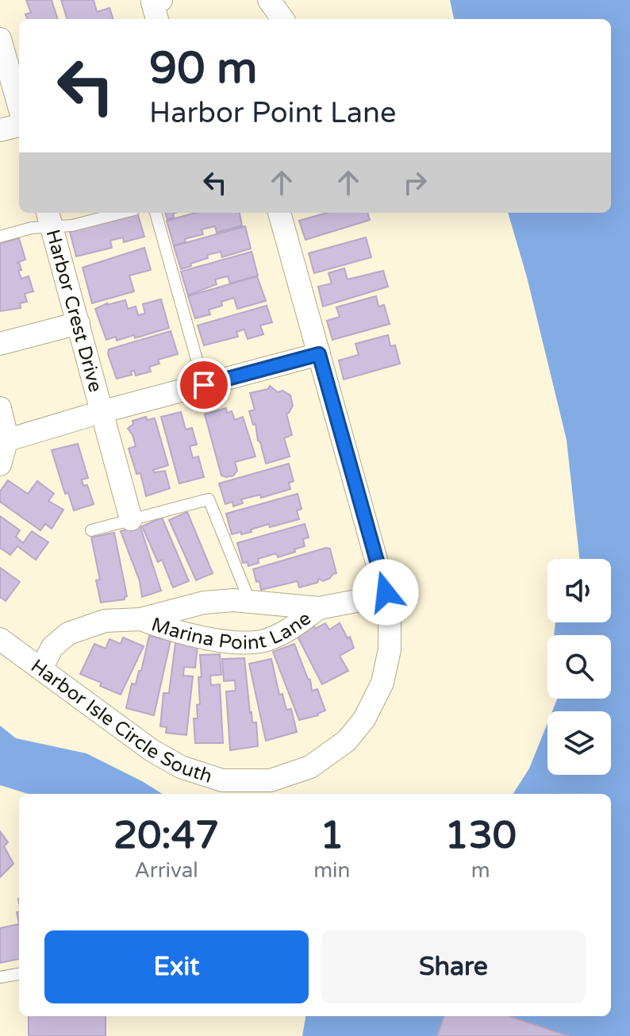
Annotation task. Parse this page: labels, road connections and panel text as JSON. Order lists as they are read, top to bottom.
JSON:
{
  "streets": {
    "street": ["Harbor Crest Drive", "Marina Point Lane", "Harbor Isle Circle South"]
  },
  "crossings": [
    ["Marina Point Lane", "Harbor Isle Circle South"]
  ],
  "page": {
    "turn": ["90 m", "Harbor Point Lane"],
    "eta": [
      "20:47",
      "Arrival",
      "1",
      "min",
      "130",
      "m"
    ],
    "buttons": ["Exit", "Share"]
  }
}
